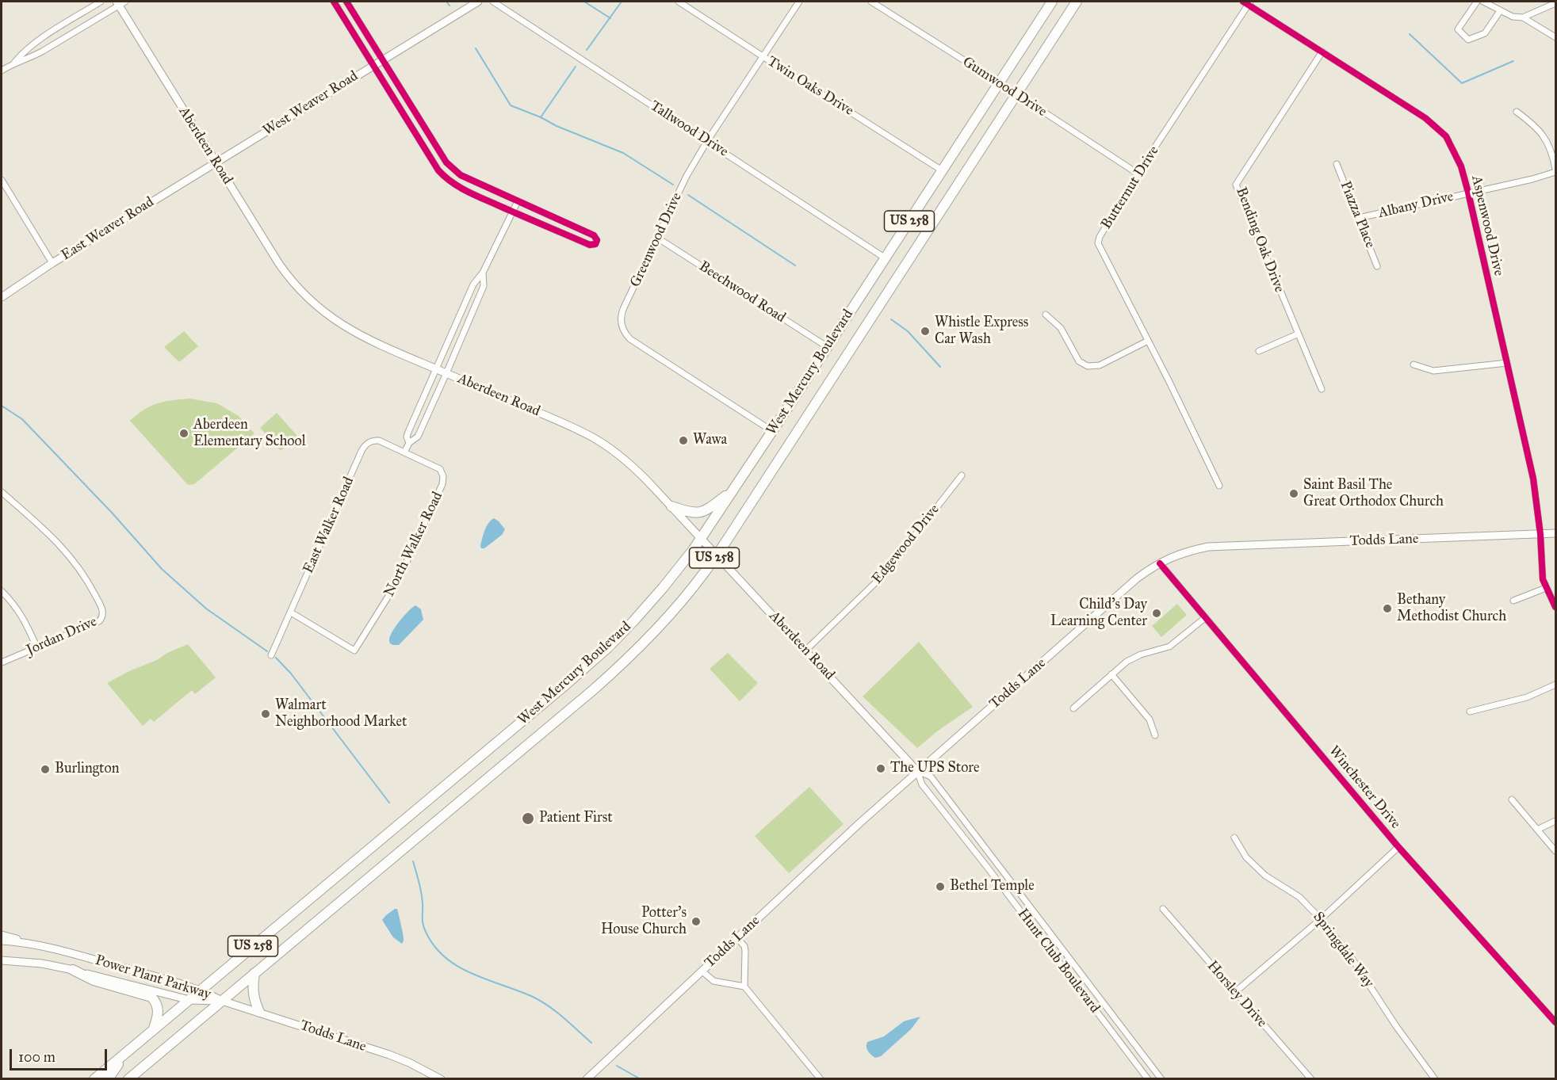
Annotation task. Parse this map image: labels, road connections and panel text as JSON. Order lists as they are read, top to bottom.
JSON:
{
  "streets": {
    "highway": ["US 258", "West Mercury Boulevard"],
    "main road": [
      "West Weaver Road",
      "Aberdeen Road",
      "East Weaver Road",
      "Todds Lane",
      "Power Plant Parkway"
    ],
    "street": [
      "Twin Oaks Drive",
      "Gumwood Drive",
      "Tallwood Drive",
      "Butternut Drive",
      "Albany Drive",
      "Piazza Place",
      "Aspenwood Drive",
      "Greenwood Drive",
      "Bending Oak Drive",
      "Beechwood Road",
      "East Walker Road",
      "North Walker Road",
      "Edgewood Drive",
      "Jordan Drive",
      "Winchester Drive",
      "Springdale Way",
      "Hunt Club Boulevard",
      "Horsley Drive"
    ]
  },
  "crossings": [
    ["Twin Oaks Drive", "Greenwood Drive"],
    ["Twin Oaks Drive", "West Mercury Boulevard"],
    ["Gumwood Drive", "Butternut Drive"],
    ["Gumwood Drive", "West Mercury Boulevard"],
    ["West Weaver Road", "Aberdeen Road"],
    ["West Weaver Road", "East Weaver Road"],
    ["Tallwood Drive", "Greenwood Drive"],
    ["Tallwood Drive", "West Mercury Boulevard"],
    ["Aberdeen Road", "East Weaver Road"],
    ["Aberdeen Road", "West Mercury Boulevard"],
    ["Aberdeen Road", "Todds Lane"],
    ["Aberdeen Road", "Edgewood Drive"],
    ["Aberdeen Road", "Hunt Club Boulevard"],
    ["Butternut Drive", "Aspenwood Drive"],
    ["Albany Drive", "Piazza Place"],
    ["Albany Drive", "Aspenwood Drive"],
    ["Aspenwood Drive", "Bending Oak Drive"],
    ["Aspenwood Drive", "Todds Lane"],
    ["Greenwood Drive", "Beechwood Road"],
    ["Greenwood Drive", "West Mercury Boulevard"],
    ["Beechwood Road", "West Mercury Boulevard"],
    ["West Mercury Boulevard", "Todds Lane"],
    ["West Mercury Boulevard", "Power Plant Parkway"],
    ["East Walker Road", "North Walker Road"],
    ["Todds Lane", "Winchester Drive"],
    ["Todds Lane", "Hunt Club Boulevard"],
    ["Todds Lane", "Power Plant Parkway"]
  ],
  "places": [
    "Whistle Express Car Wash",
    "Aberdeen Elementary School",
    "Wawa",
    "Saint Basil The Great Orthodox Church",
    "Bethany Methodist Church",
    "Child's Day Learning Center",
    "Walmart Neighborhood Market",
    "The UPS Store",
    "Burlington",
    "Patient First",
    "Bethel Temple",
    "Potter’s House Church"
  ],
  "scale_bar": "100 m"
}
